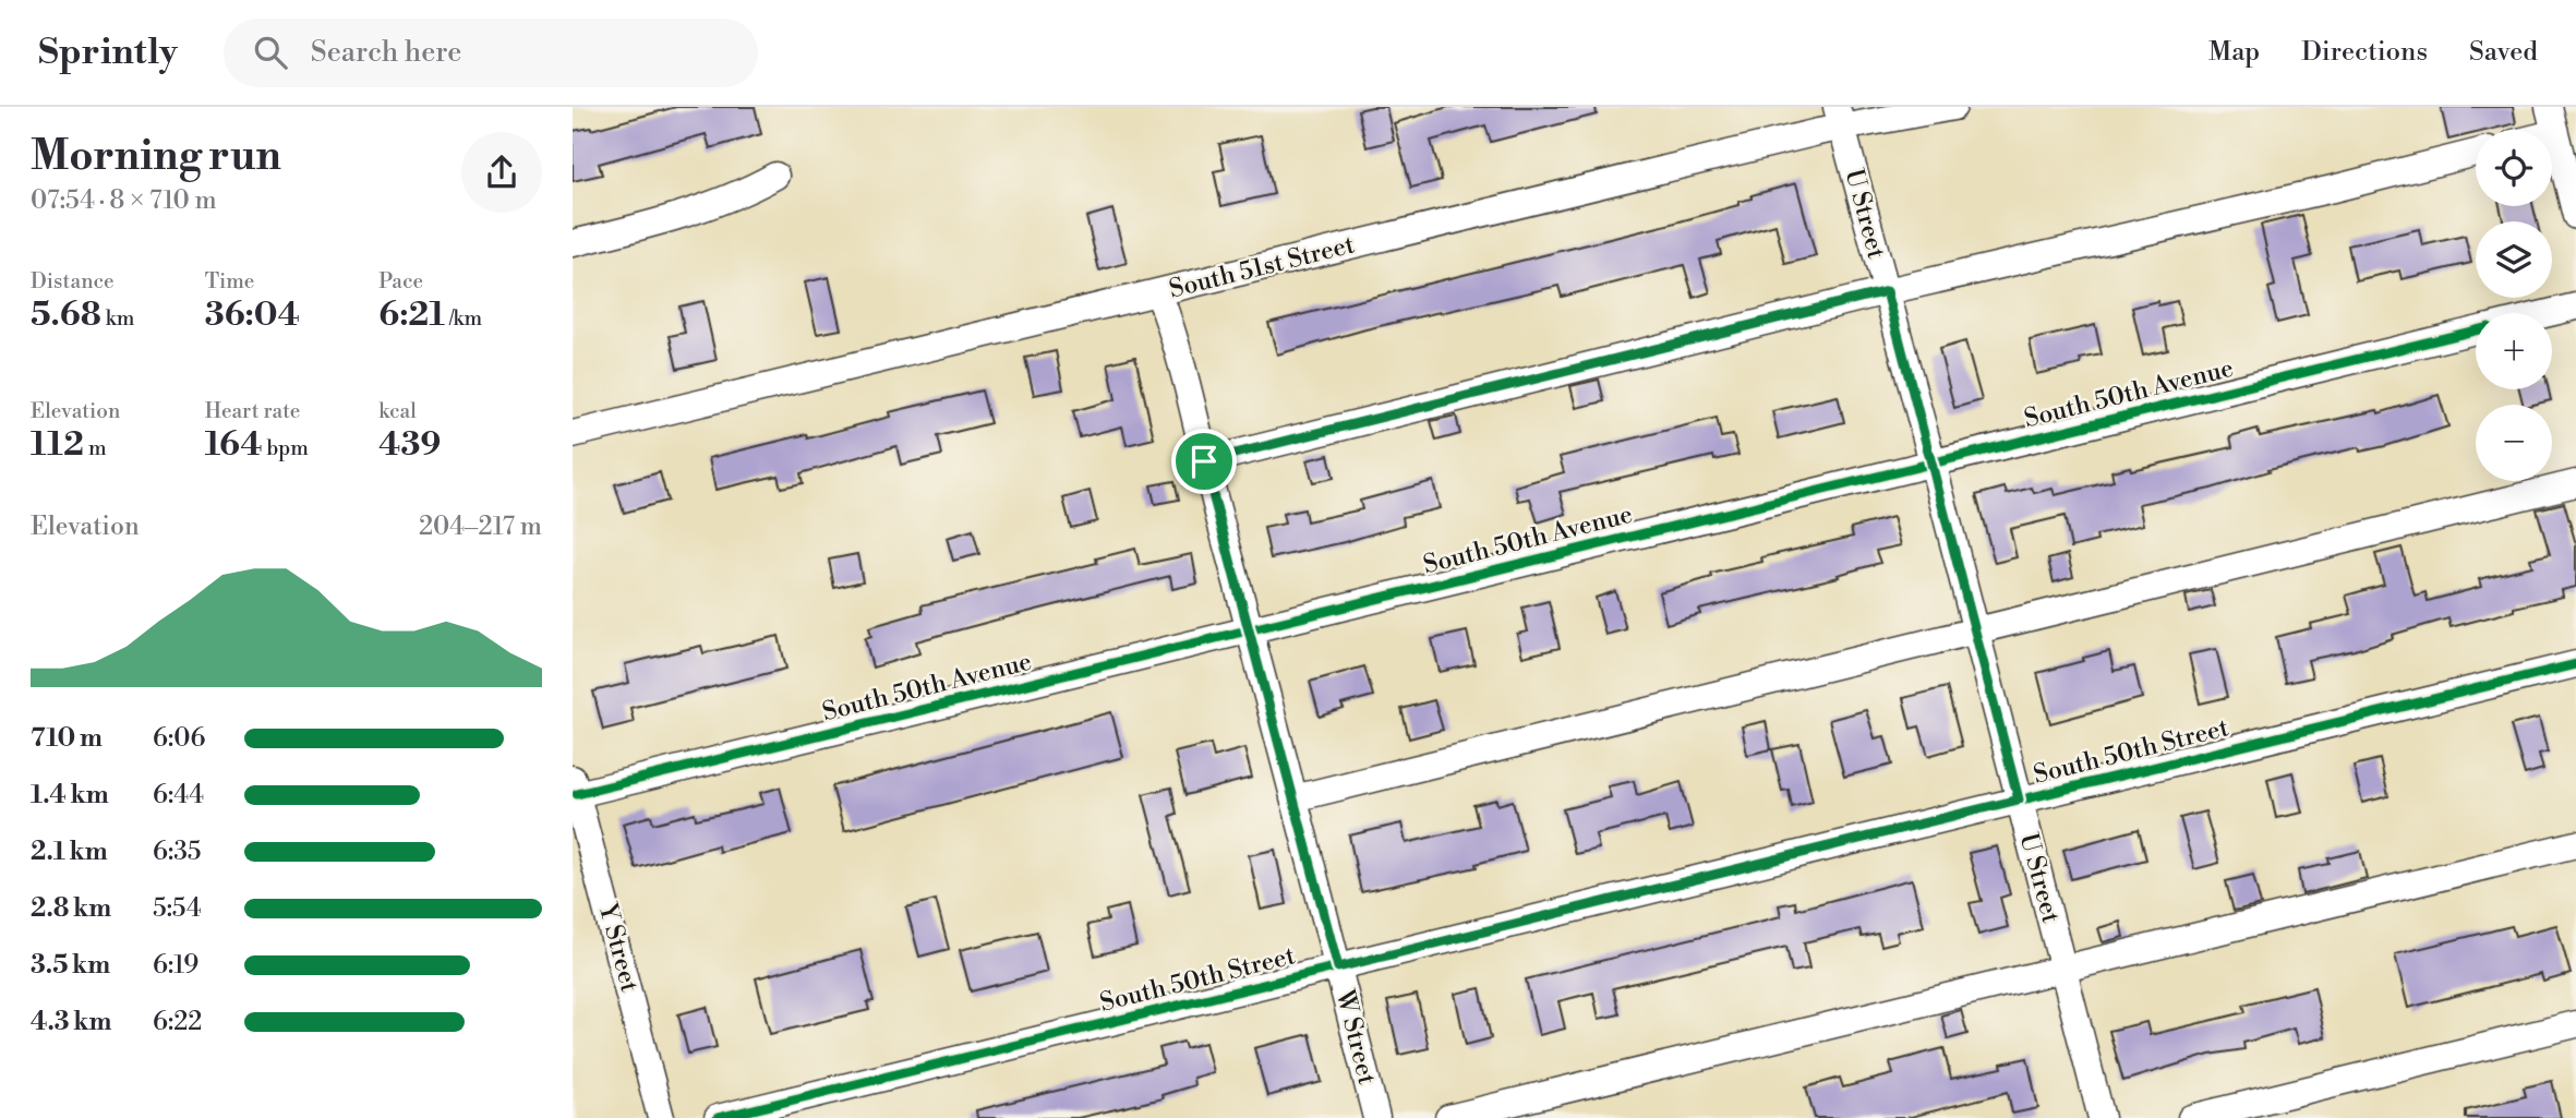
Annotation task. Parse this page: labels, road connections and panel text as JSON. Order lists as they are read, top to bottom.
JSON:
{
  "streets": {
    "street": [
      "U Street",
      "South 51st Street",
      "South 50th Avenue",
      "South 50th Street",
      "Y Street",
      "W Street"
    ]
  },
  "crossings": [
    ["U Street", "South 51st Street"],
    ["U Street", "South 50th Avenue"],
    ["U Street", "South 50th Street"],
    ["South 51st Street", "W Street"],
    ["South 50th Avenue", "Y Street"],
    ["South 50th Avenue", "W Street"],
    ["South 50th Street", "W Street"]
  ],
  "page": {
    "header": "Sprintly",
    "search": "Search here",
    "nav": ["Map", "Directions", "Saved"],
    "heading": ["Morning run", "07:54 · 8 × 710 m"],
    "map_buttons": ["+", "−"],
    "stats": [
      ["Distance", "5.68 km"],
      ["Time", "36:04"],
      ["Pace", "6:21 /km"],
      ["Elevation", "112 m"],
      ["Heart rate", "164 bpm"],
      ["kcal", "439"]
    ],
    "chart": ["Elevation", "204–217 m"],
    "list": [
      {
        "name": "710 m",
        "note": "6:06"
      },
      {
        "name": "1.4 km",
        "note": "6:44"
      },
      {
        "name": "2.1 km",
        "note": "6:35"
      },
      {
        "name": "2.8 km",
        "note": "5:54"
      },
      {
        "name": "3.5 km",
        "note": "6:19"
      },
      {
        "name": "4.3 km",
        "note": "6:22"
      }
    ]
  }
}
